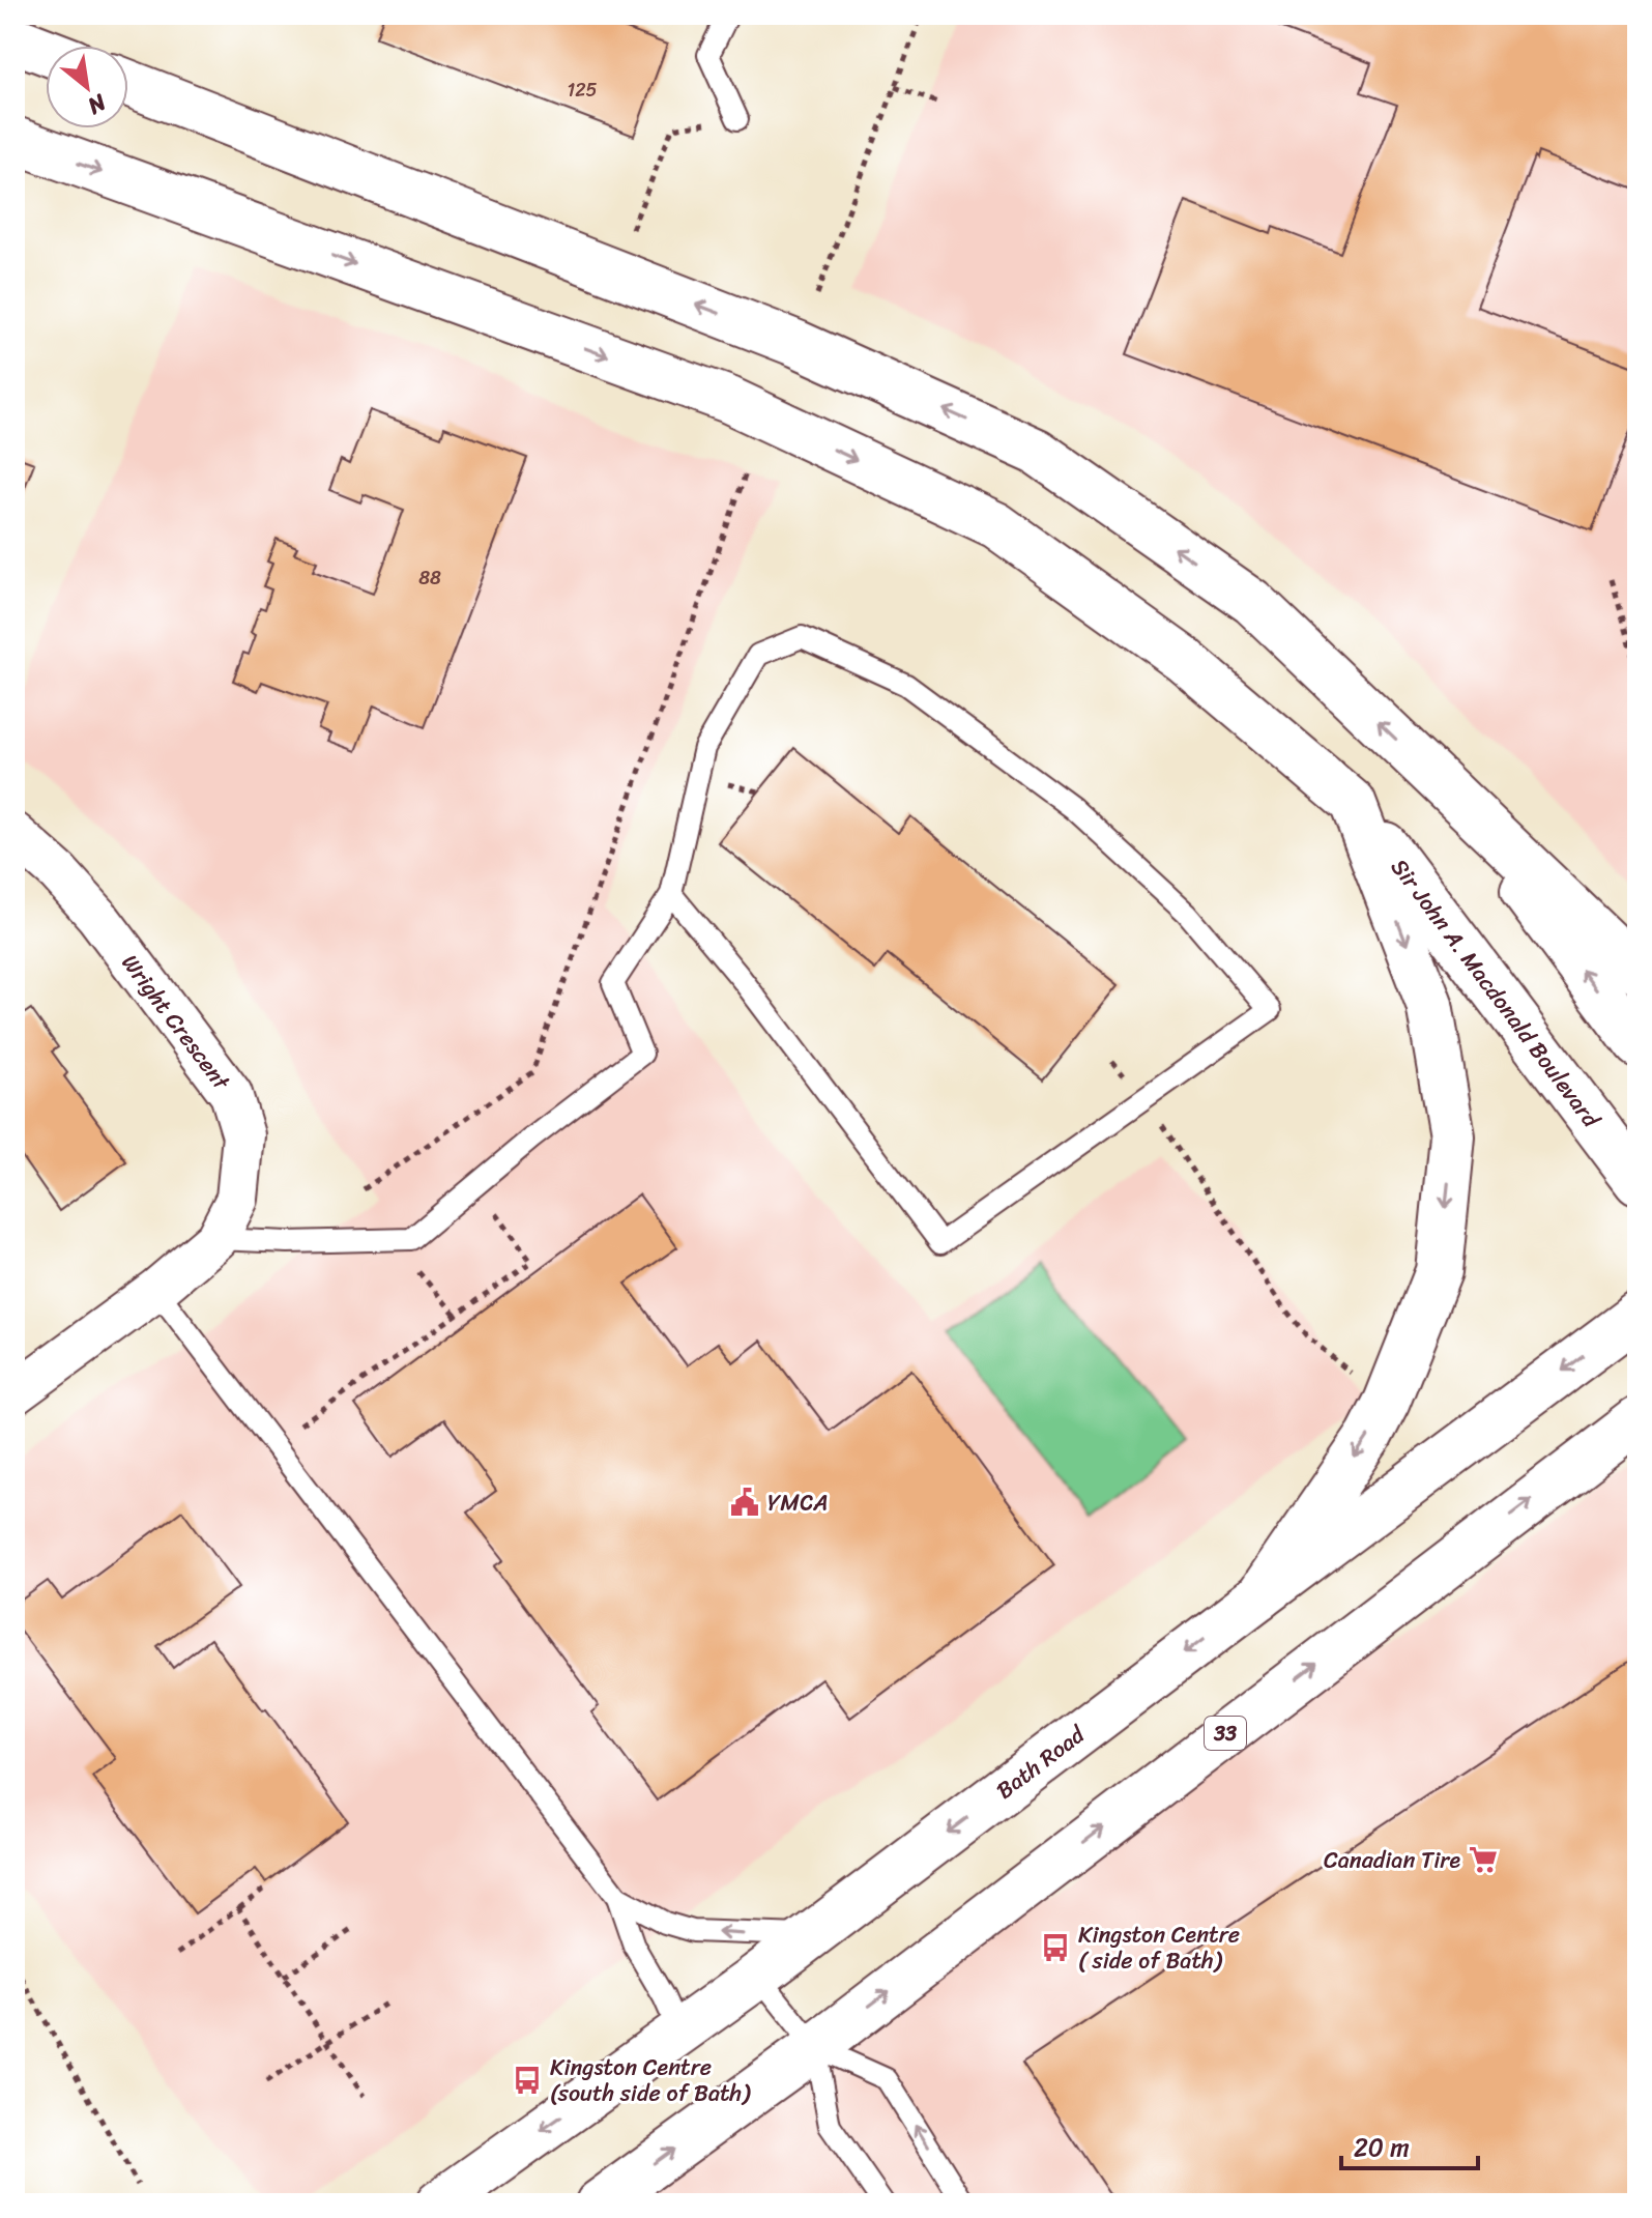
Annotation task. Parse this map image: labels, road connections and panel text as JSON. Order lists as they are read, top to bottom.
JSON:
{
  "streets": {
    "main road": ["Sir John A. Macdonald Boulevard", "33", "Bath Road"],
    "street": ["Wright Crescent"]
  },
  "places": {
    "public building": ["YMCA"],
    "supermarket": ["Canadian Tire"],
    "bus stop": ["Kingston Centre ( side of Bath)", "Kingston Centre (south side of Bath)"]
  },
  "house_numbers": ["125", "88"],
  "scale_bar": "20 m",
  "north": "bottom right"
}
